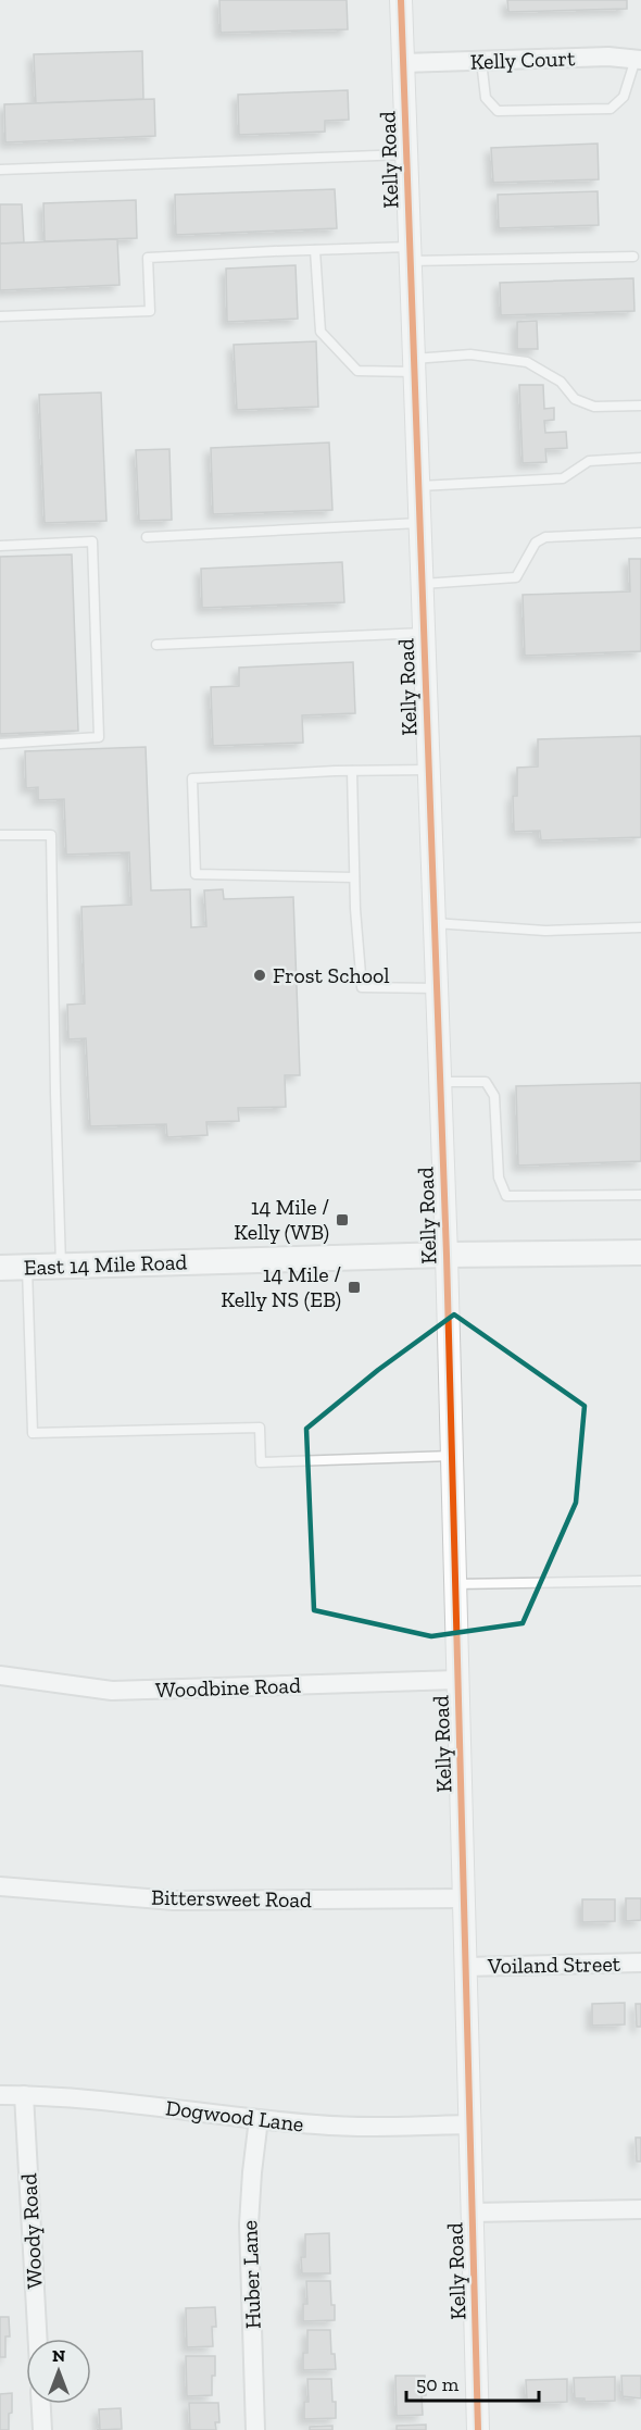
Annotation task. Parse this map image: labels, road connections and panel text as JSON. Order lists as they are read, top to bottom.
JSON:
{
  "streets": {
    "main road": ["East 14 Mile Road"],
    "street": [
      "Kelly Court",
      "Kelly Road",
      "Woodbine Road",
      "Bittersweet Road",
      "Voiland Street",
      "Dogwood Lane",
      "Woody Road",
      "Huber Lane"
    ]
  },
  "crossings": [
    ["Kelly Court", "Kelly Road"],
    ["Kelly Road", "East 14 Mile Road"],
    ["Kelly Road", "Woodbine Road"],
    ["Kelly Road", "Bittersweet Road"],
    ["Kelly Road", "Voiland Street"],
    ["Kelly Road", "Dogwood Lane"],
    ["Dogwood Lane", "Woody Road"],
    ["Dogwood Lane", "Huber Lane"]
  ],
  "places": {
    "other": ["Frost School"],
    "transit": ["14 Mile / Kelly (WB)", "14 Mile / Kelly NS (EB)"]
  },
  "scale_bar": "50 m",
  "north": "top"
}
